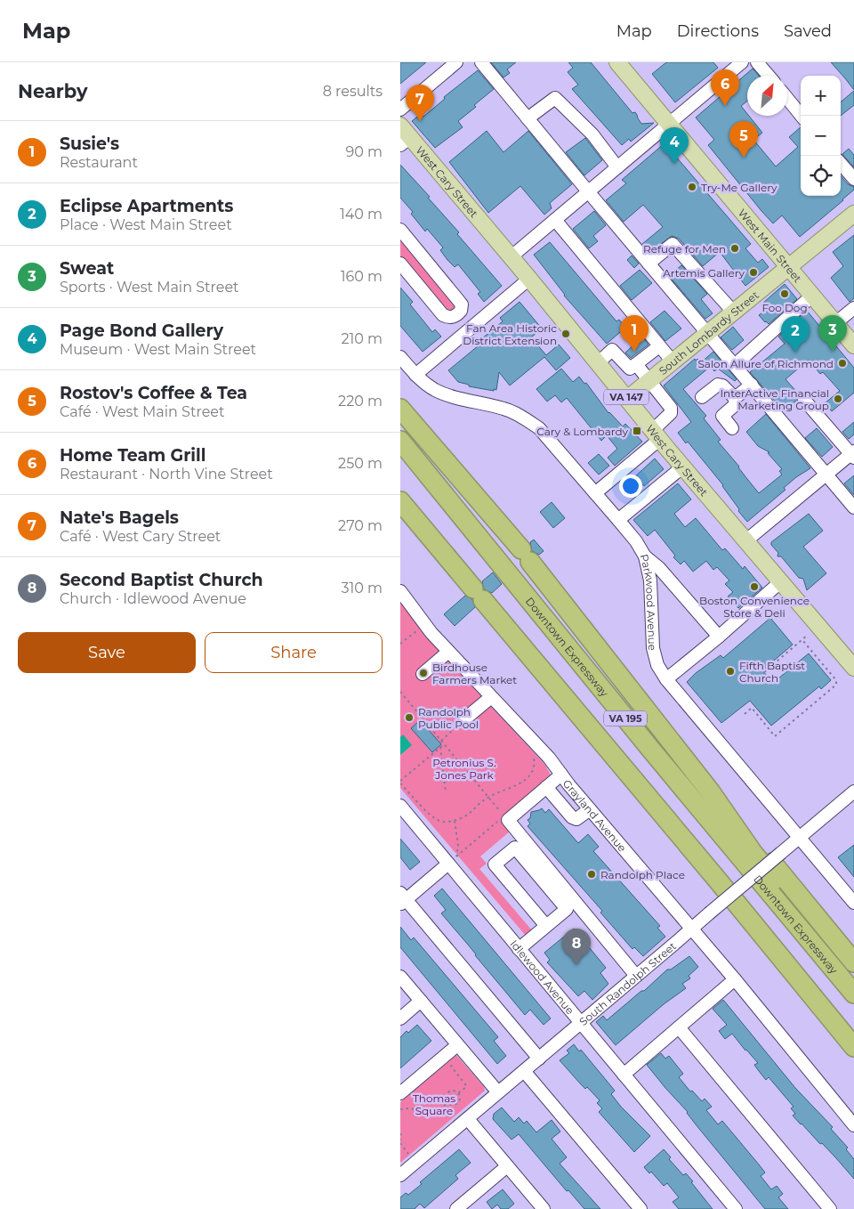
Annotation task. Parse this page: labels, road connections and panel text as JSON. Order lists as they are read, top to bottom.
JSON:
{
  "streets": {
    "highway": ["Downtown Expressway", "VA 195"],
    "main road": [
      "West Cary Street",
      "West Main Street",
      "South Lombardy Street",
      "VA 147"
    ],
    "street": [
      "Parkwood Avenue",
      "Grayland Avenue",
      "Idlewood Avenue",
      "South Randolph Street"
    ]
  },
  "crossings": [
    ["West Cary Street", "South Lombardy Street"],
    ["West Main Street", "South Lombardy Street"],
    ["Parkwood Avenue", "South Randolph Street"],
    ["Grayland Avenue", "South Randolph Street"],
    ["Idlewood Avenue", "South Randolph Street"]
  ],
  "parks": ["Petronius S. Jones Park", "Thomas Square"],
  "places": {
    "other": [
      "Try-Me Gallery",
      "Refuge for Men",
      "Artemis Gallery",
      "Foo Dog",
      "Fan Area Historic District Extension",
      "Salon Allure of Richmond",
      "InterActive Financial Marketing Group",
      "Boston Convenience Store & Deli",
      "Fifth Baptist Church",
      "Birdhouse Farmers Market",
      "Randolph Public Pool",
      "Randolph Place"
    ],
    "transit": ["Cary & Lombardy"]
  },
  "north": "top right",
  "page": {
    "header": "Map",
    "nav": ["Map", "Directions", "Saved"],
    "heading": ["Nearby", "8 results"],
    "pins": [
      "6",
      "7",
      "5",
      "4",
      "1",
      "3",
      "2",
      "8"
    ],
    "map_buttons": ["+", "−"],
    "list": [
      {
        "mark": "1",
        "name": "Susie's",
        "note": "Restaurant",
        "value": "90 m"
      },
      {
        "mark": "2",
        "name": "Eclipse Apartments",
        "note": "Place · West Main Street",
        "value": "140 m"
      },
      {
        "mark": "3",
        "name": "Sweat",
        "note": "Sports · West Main Street",
        "value": "160 m"
      },
      {
        "mark": "4",
        "name": "Page Bond Gallery",
        "note": "Museum · West Main Street",
        "value": "210 m"
      },
      {
        "mark": "5",
        "name": "Rostov's Coffee & Tea",
        "note": "Café · West Main Street",
        "value": "220 m"
      },
      {
        "mark": "6",
        "name": "Home Team Grill",
        "note": "Restaurant · North Vine Street",
        "value": "250 m"
      },
      {
        "mark": "7",
        "name": "Nate's Bagels",
        "note": "Café · West Cary Street",
        "value": "270 m"
      },
      {
        "mark": "8",
        "name": "Second Baptist Church",
        "note": "Church · Idlewood Avenue",
        "value": "310 m"
      }
    ],
    "buttons": ["Save", "Share"]
  }
}
